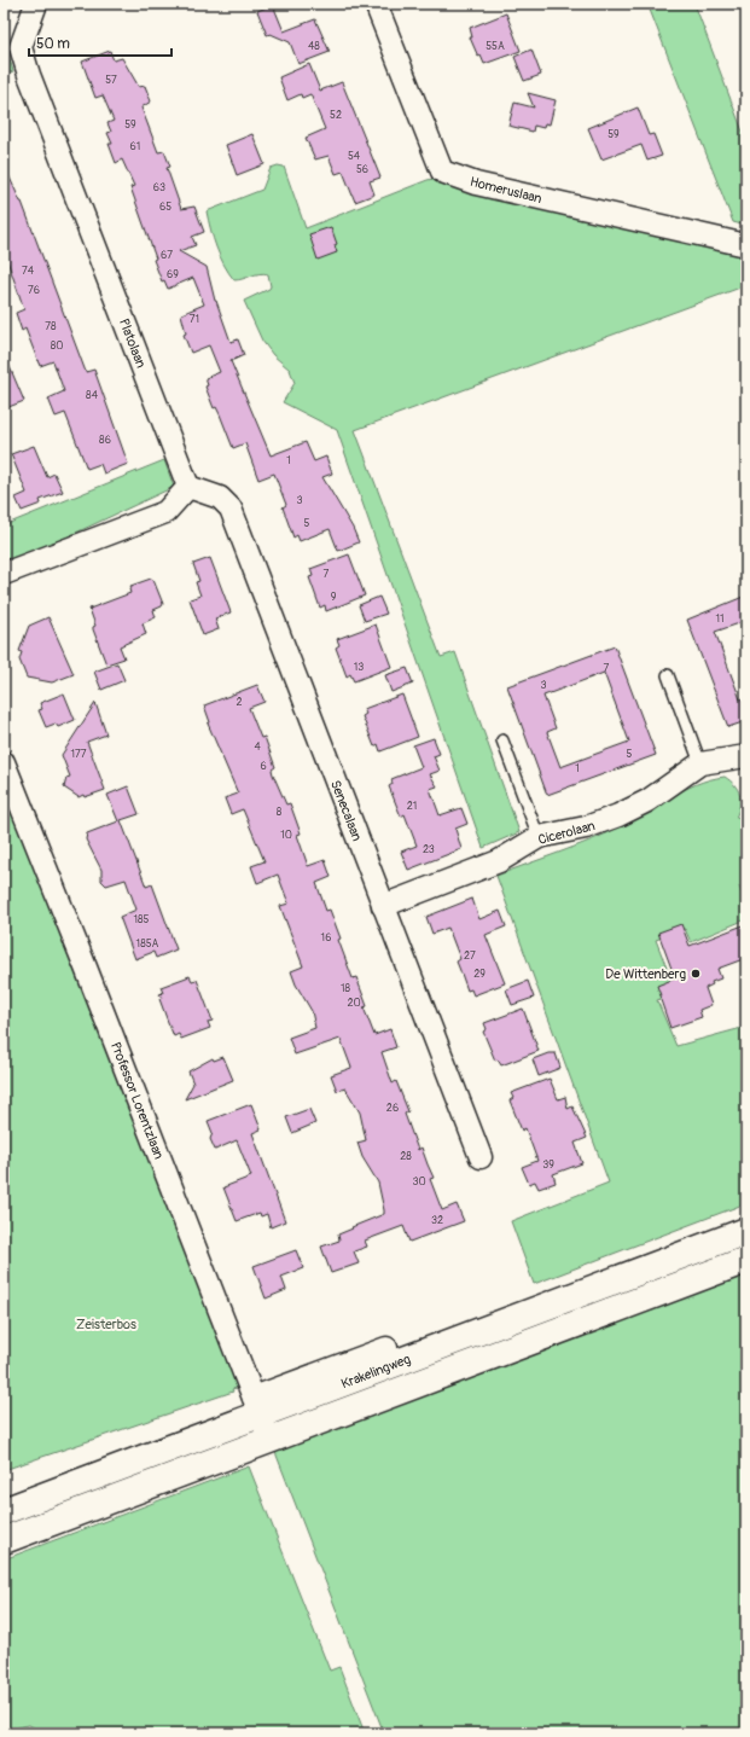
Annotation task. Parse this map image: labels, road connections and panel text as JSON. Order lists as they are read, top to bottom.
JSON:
{
  "streets": {
    "main road": ["Krakelingweg"],
    "street": [
      "Homeruslaan",
      "Platolaan",
      "Senecalaan",
      "Cicerolaan",
      "Professor Lorentzlaan"
    ]
  },
  "crossings": [
    ["Platolaan", "Senecalaan"],
    ["Senecalaan", "Cicerolaan"],
    ["Professor Lorentzlaan", "Krakelingweg"]
  ],
  "parks": ["Zeisterbos"],
  "places": ["De Wittenberg"],
  "house_numbers": [
    "48",
    "55A",
    "57",
    "52",
    "59",
    "59",
    "61",
    "54",
    "56",
    "63",
    "65",
    "67",
    "74",
    "69",
    "76",
    "71",
    "78",
    "80",
    "84",
    "86",
    "1",
    "3",
    "5",
    "7",
    "9",
    "11",
    "13",
    "7",
    "3",
    "2",
    "4",
    "177",
    "5",
    "6",
    "1",
    "21",
    "8",
    "10",
    "23",
    "185",
    "16",
    "185A",
    "27",
    "29",
    "18",
    "20",
    "26",
    "28",
    "39",
    "30",
    "32"
  ],
  "scale_bar": "50 m"
}
